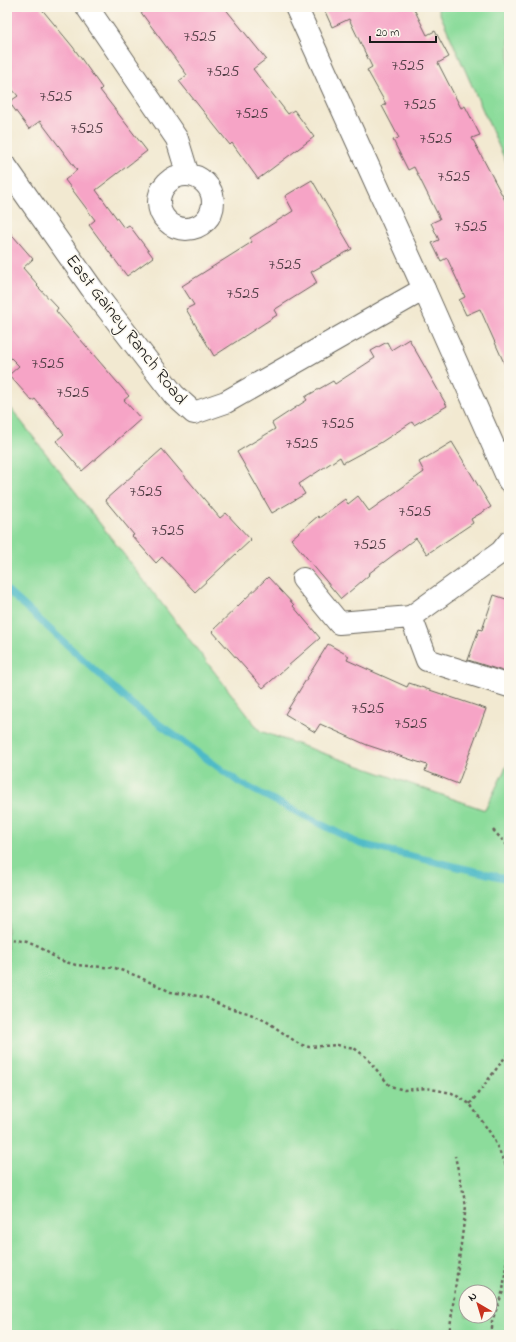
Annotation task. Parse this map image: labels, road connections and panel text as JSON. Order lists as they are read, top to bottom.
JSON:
{
  "streets": {
    "street": ["East Gainey Ranch Road"]
  },
  "house_numbers": [
    "7525",
    "7525",
    "7525",
    "7525",
    "7525",
    "7525",
    "7525",
    "7525",
    "7525",
    "7525",
    "7525",
    "7525",
    "7525",
    "7525",
    "7525",
    "7525",
    "7525",
    "7525",
    "7525",
    "7525",
    "7525",
    "7525"
  ],
  "scale_bar": "20 m",
  "north": "top left"
}
